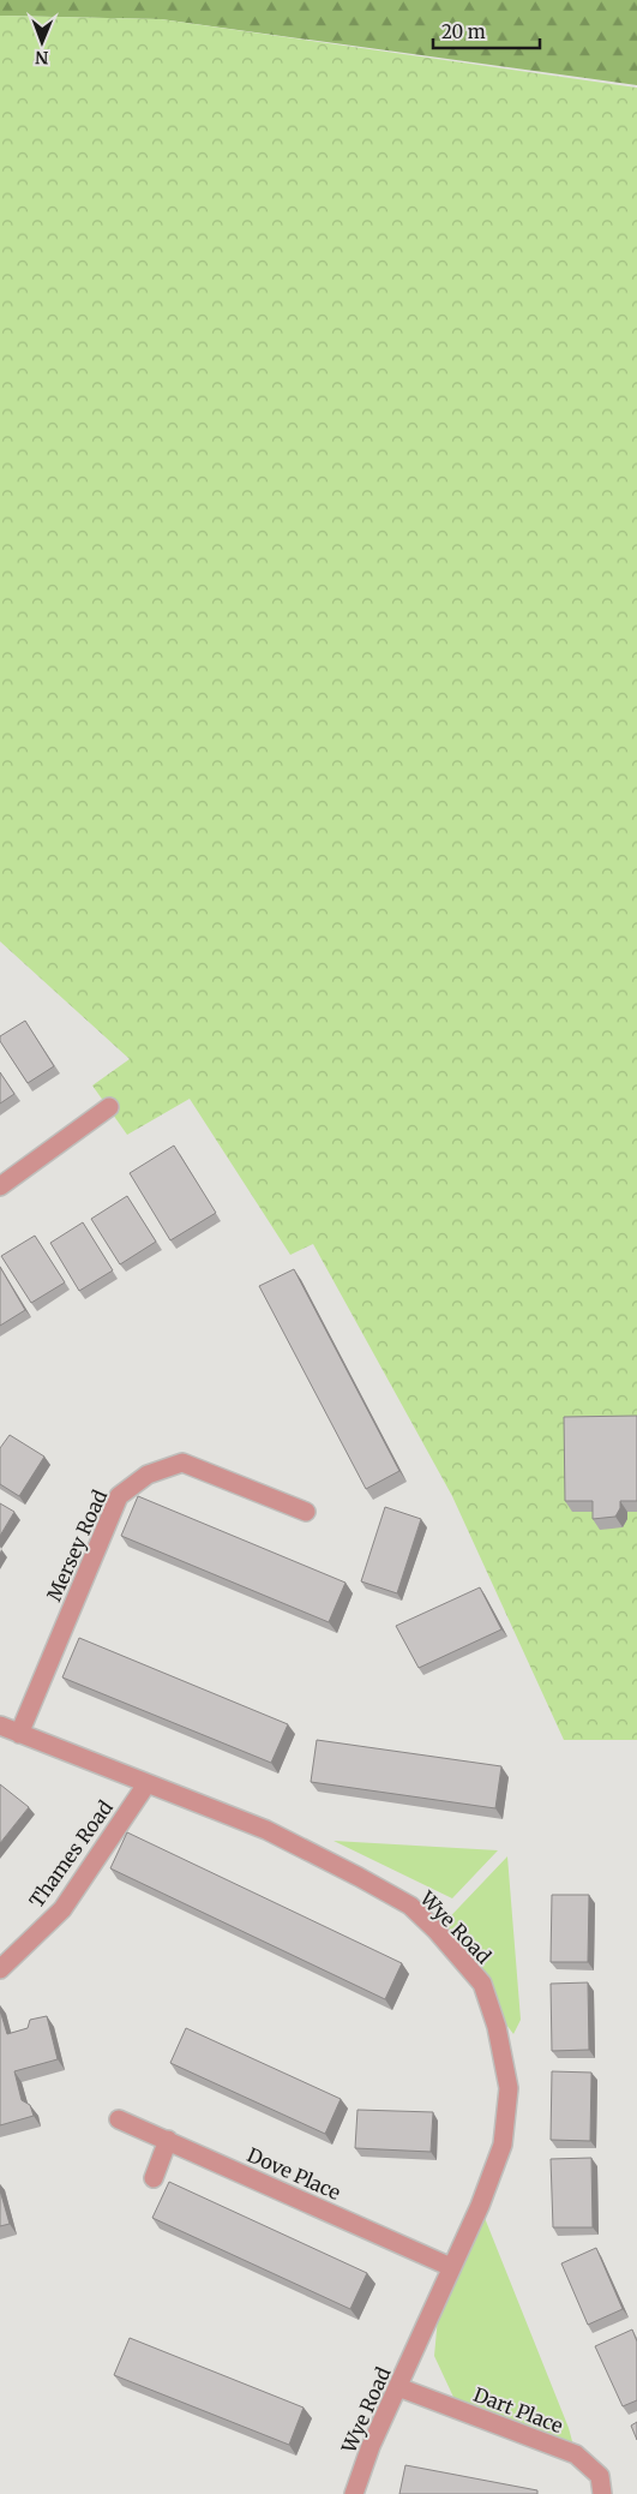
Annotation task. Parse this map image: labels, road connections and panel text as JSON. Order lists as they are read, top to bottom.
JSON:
{
  "streets": {
    "street": [
      "Mersey Road",
      "Thames Road",
      "Wye Road",
      "Dove Place",
      "Dart Place"
    ]
  },
  "crossings": [
    ["Mersey Road", "Wye Road"],
    ["Thames Road", "Wye Road"],
    ["Wye Road", "Dove Place"],
    ["Wye Road", "Dart Place"]
  ],
  "scale_bar": "20 m",
  "north": "bottom"
}
